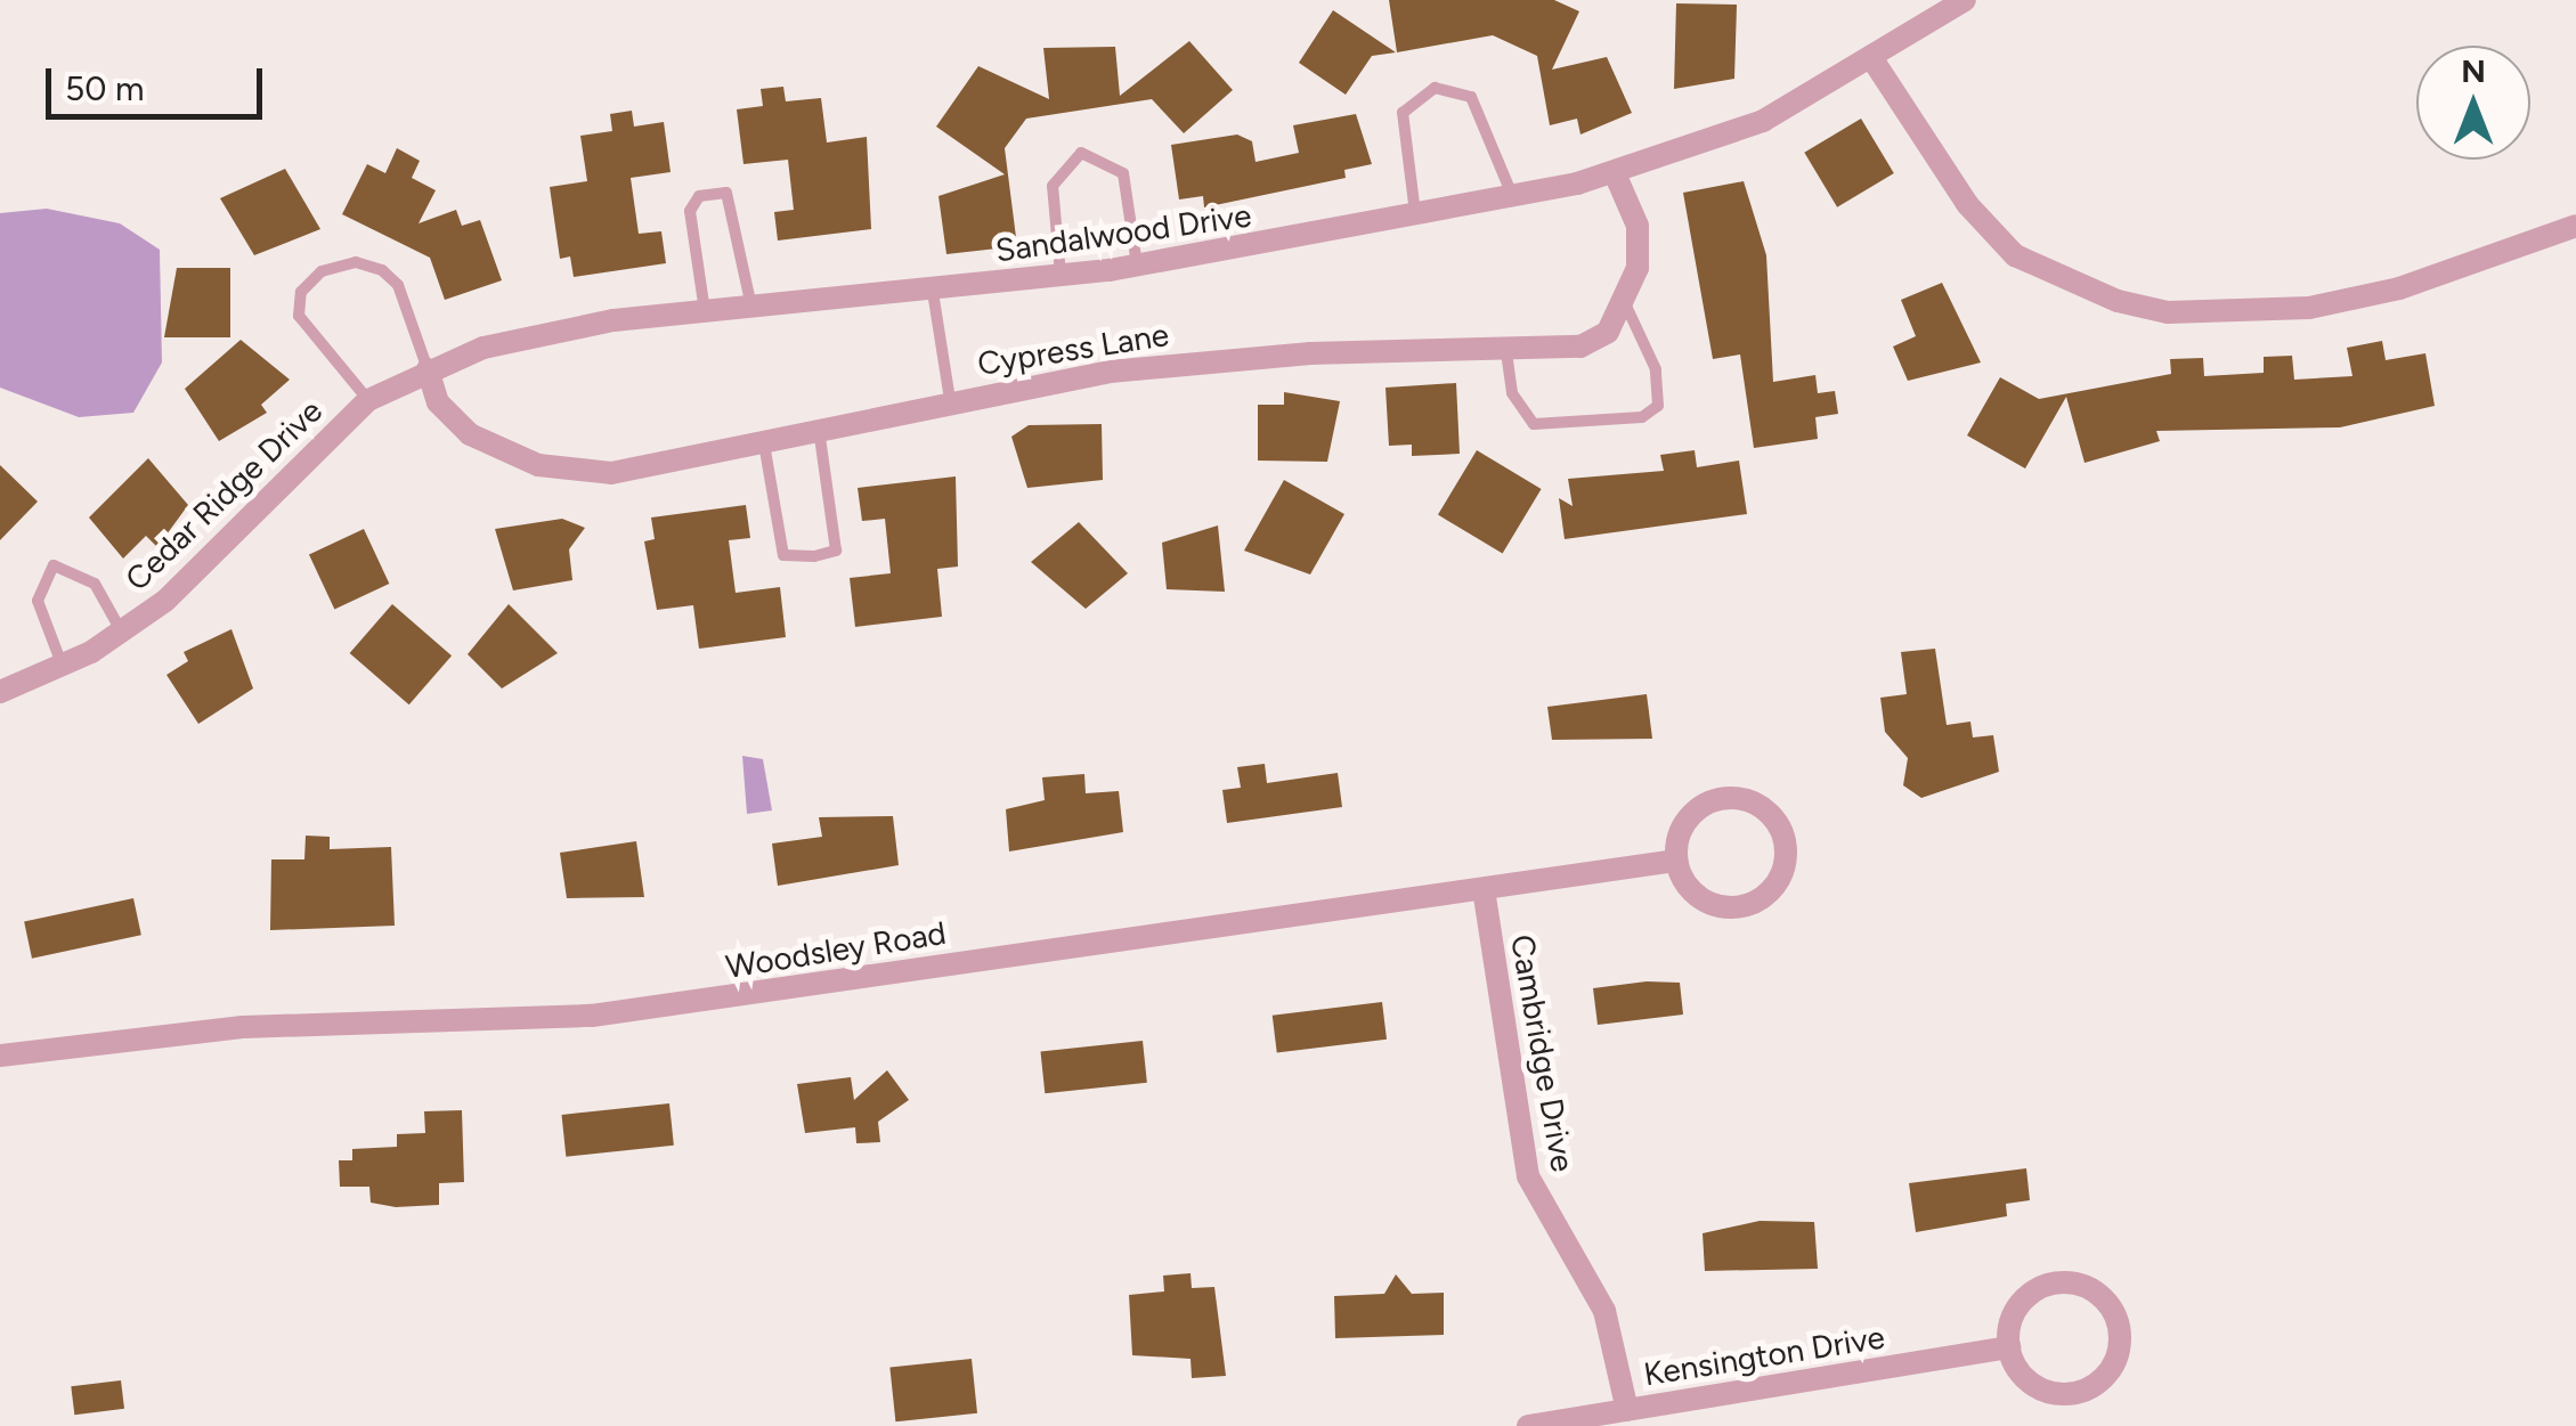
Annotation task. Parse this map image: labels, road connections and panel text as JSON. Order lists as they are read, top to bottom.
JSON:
{
  "streets": {
    "street": [
      "Sandalwood Drive",
      "Cypress Lane",
      "Cedar Ridge Drive",
      "Woodsley Road",
      "Cambridge Drive",
      "Kensington Drive"
    ]
  },
  "crossings": [
    ["Sandalwood Drive", "Cypress Lane"],
    ["Sandalwood Drive", "Cedar Ridge Drive"],
    ["Woodsley Road", "Cambridge Drive"],
    ["Cambridge Drive", "Kensington Drive"]
  ],
  "scale_bar": "50 m",
  "north": "top"
}
